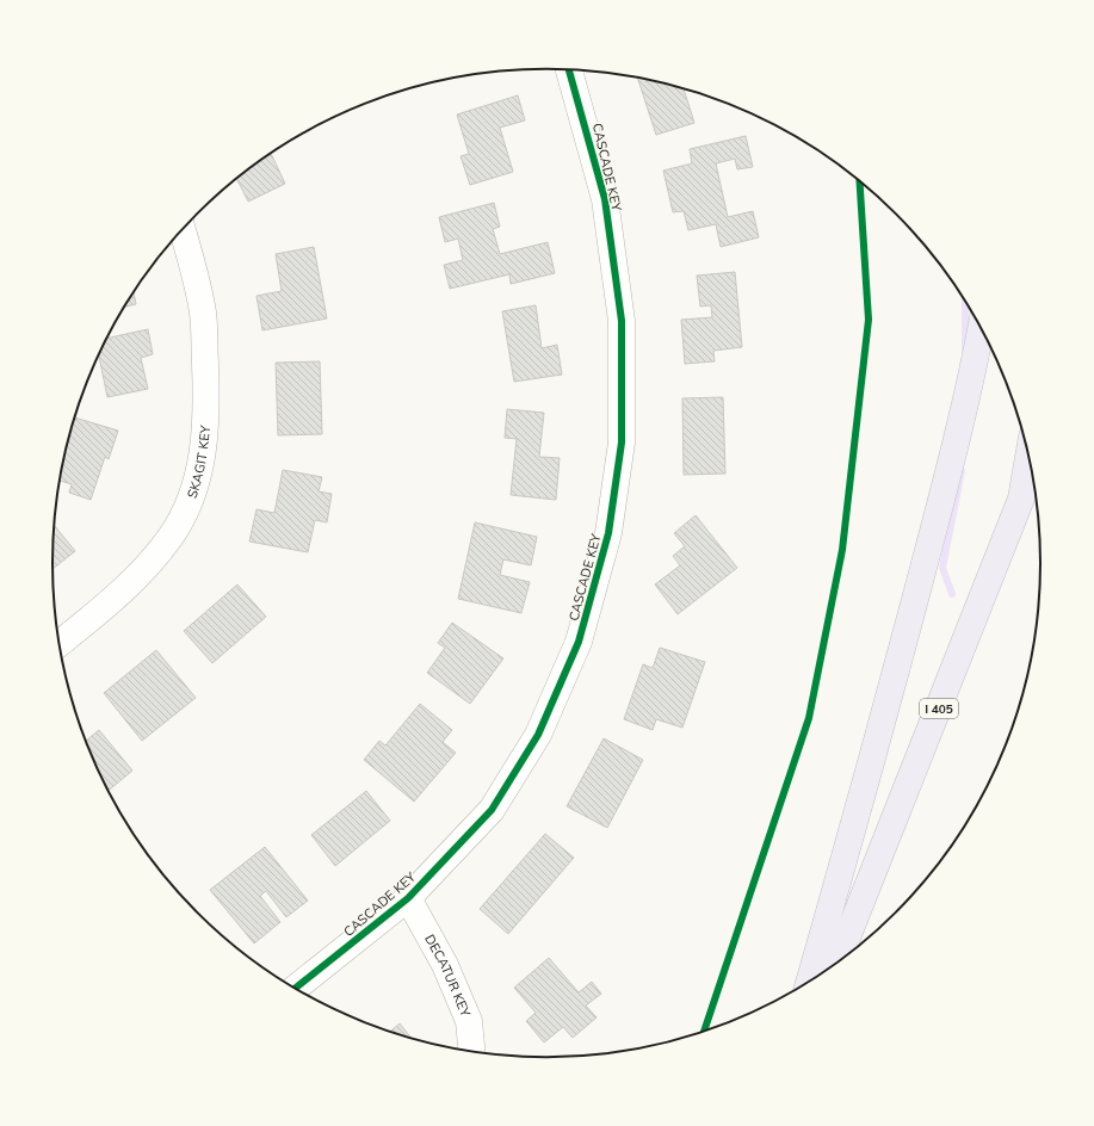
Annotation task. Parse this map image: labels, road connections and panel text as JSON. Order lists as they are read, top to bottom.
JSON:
{
  "streets": {
    "highway": ["I 405"],
    "street": ["CASCADE KEY", "SKAGIT KEY", "DECATUR KEY"]
  },
  "crossings": [
    ["CASCADE KEY", "DECATUR KEY"]
  ]
}
